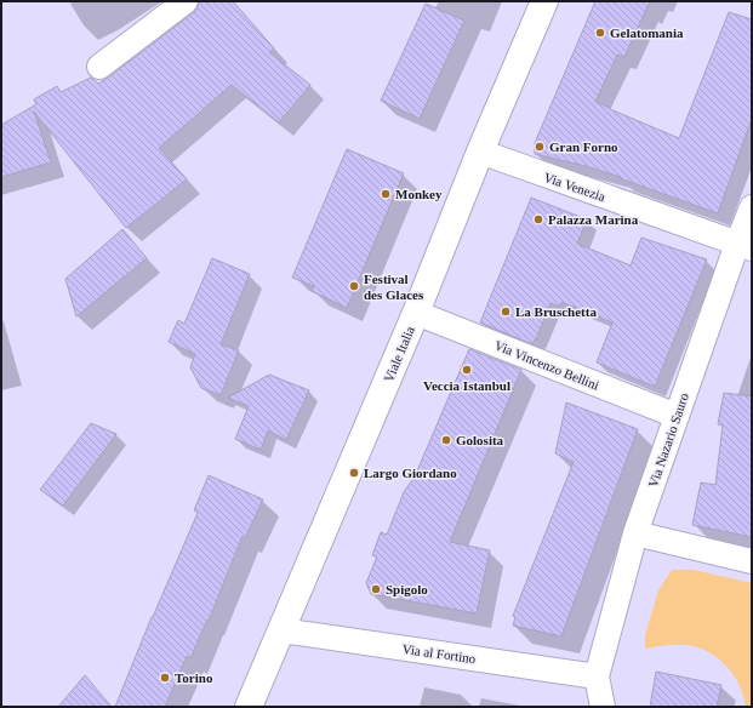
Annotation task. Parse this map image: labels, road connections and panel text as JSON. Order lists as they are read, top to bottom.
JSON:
{
  "streets": {
    "street": [
      "Via Venezia",
      "Viale Italia",
      "Via Vincenzo Bellini",
      "Via Nazario Sauro",
      "Via al Fortino"
    ]
  },
  "crossings": [
    ["Via Venezia", "Viale Italia"],
    ["Via Venezia", "Via Nazario Sauro"],
    ["Viale Italia", "Via Vincenzo Bellini"],
    ["Viale Italia", "Via al Fortino"],
    ["Via Vincenzo Bellini", "Via Nazario Sauro"],
    ["Via Nazario Sauro", "Via al Fortino"]
  ],
  "places": [
    "Gelatomania",
    "Gran Forno",
    "Monkey",
    "Palazza Marina",
    "Festival des Glaces",
    "La Bruschetta",
    "Veccia Istanbul",
    "Golosita",
    "Largo Giordano",
    "Spigolo",
    "Torino"
  ]
}
